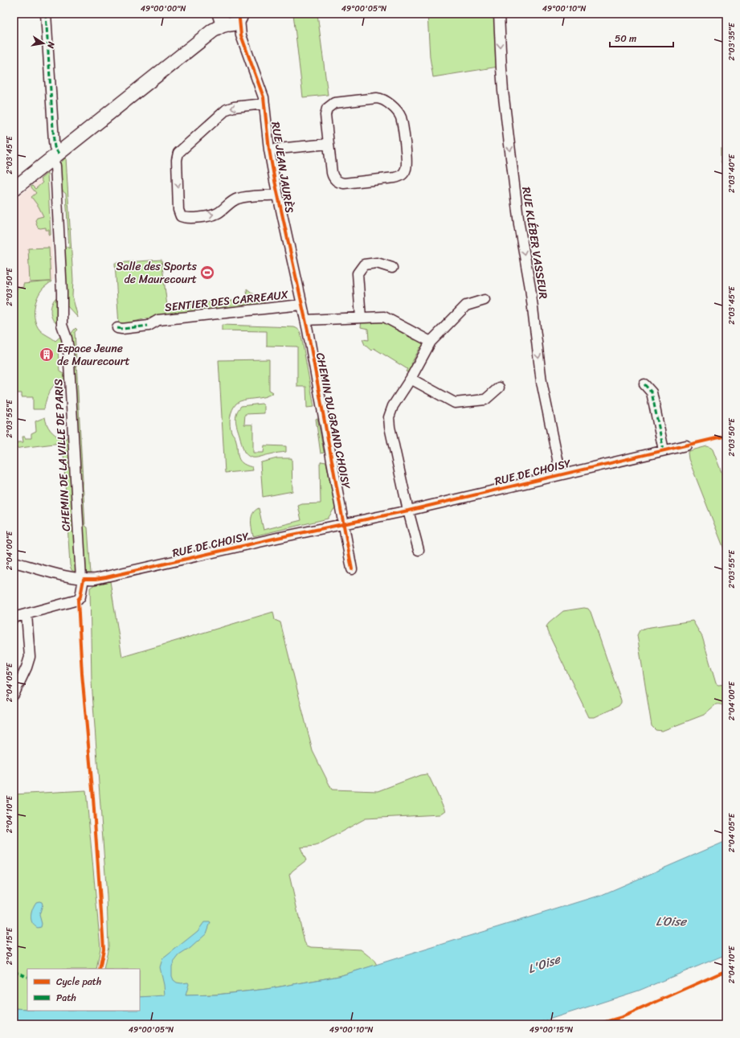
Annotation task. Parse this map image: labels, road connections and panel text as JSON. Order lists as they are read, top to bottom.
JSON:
{
  "streets": {
    "street": [
      "RUE JEAN JAURÈS",
      "RUE KLÉBER VASSEUR",
      "SENTIER DES CARREAUX",
      "CHEMIN DU GRAND CHOISY",
      "CHEMIN DE LA VILLE DE PARIS",
      "RUE DE CHOISY"
    ]
  },
  "crossings": [
    ["RUE JEAN JAURÈS", "SENTIER DES CARREAUX"],
    ["RUE JEAN JAURÈS", "CHEMIN DU GRAND CHOISY"],
    ["RUE KLÉBER VASSEUR", "RUE DE CHOISY"],
    ["CHEMIN DU GRAND CHOISY", "RUE DE CHOISY"],
    ["CHEMIN DE LA VILLE DE PARIS", "RUE DE CHOISY"]
  ],
  "one_way": ["RUE KLÉBER VASSEUR"],
  "water": ["L’Oise", "L'Oise"],
  "places": {
    "sports": ["Salle des Sports de Maurecourt"],
    "building": ["Espace Jeune de Maurecourt"]
  },
  "legend": ["Cycle path", "Path"],
  "scale_bar": "50 m",
  "north": "right",
  "coordinates": [
    "49°00'00\"N",
    "49°00'05\"N",
    "49°00'10\"N",
    "2°03'35\"E",
    "2°03'45\"E",
    "2°03'40\"E",
    "2°03'50\"E",
    "2°03'55\"E",
    "2°04'00\"E",
    "2°04'05\"E",
    "2°04'10\"E",
    "2°04'15\"E",
    "49°00'15\"N"
  ]
}
